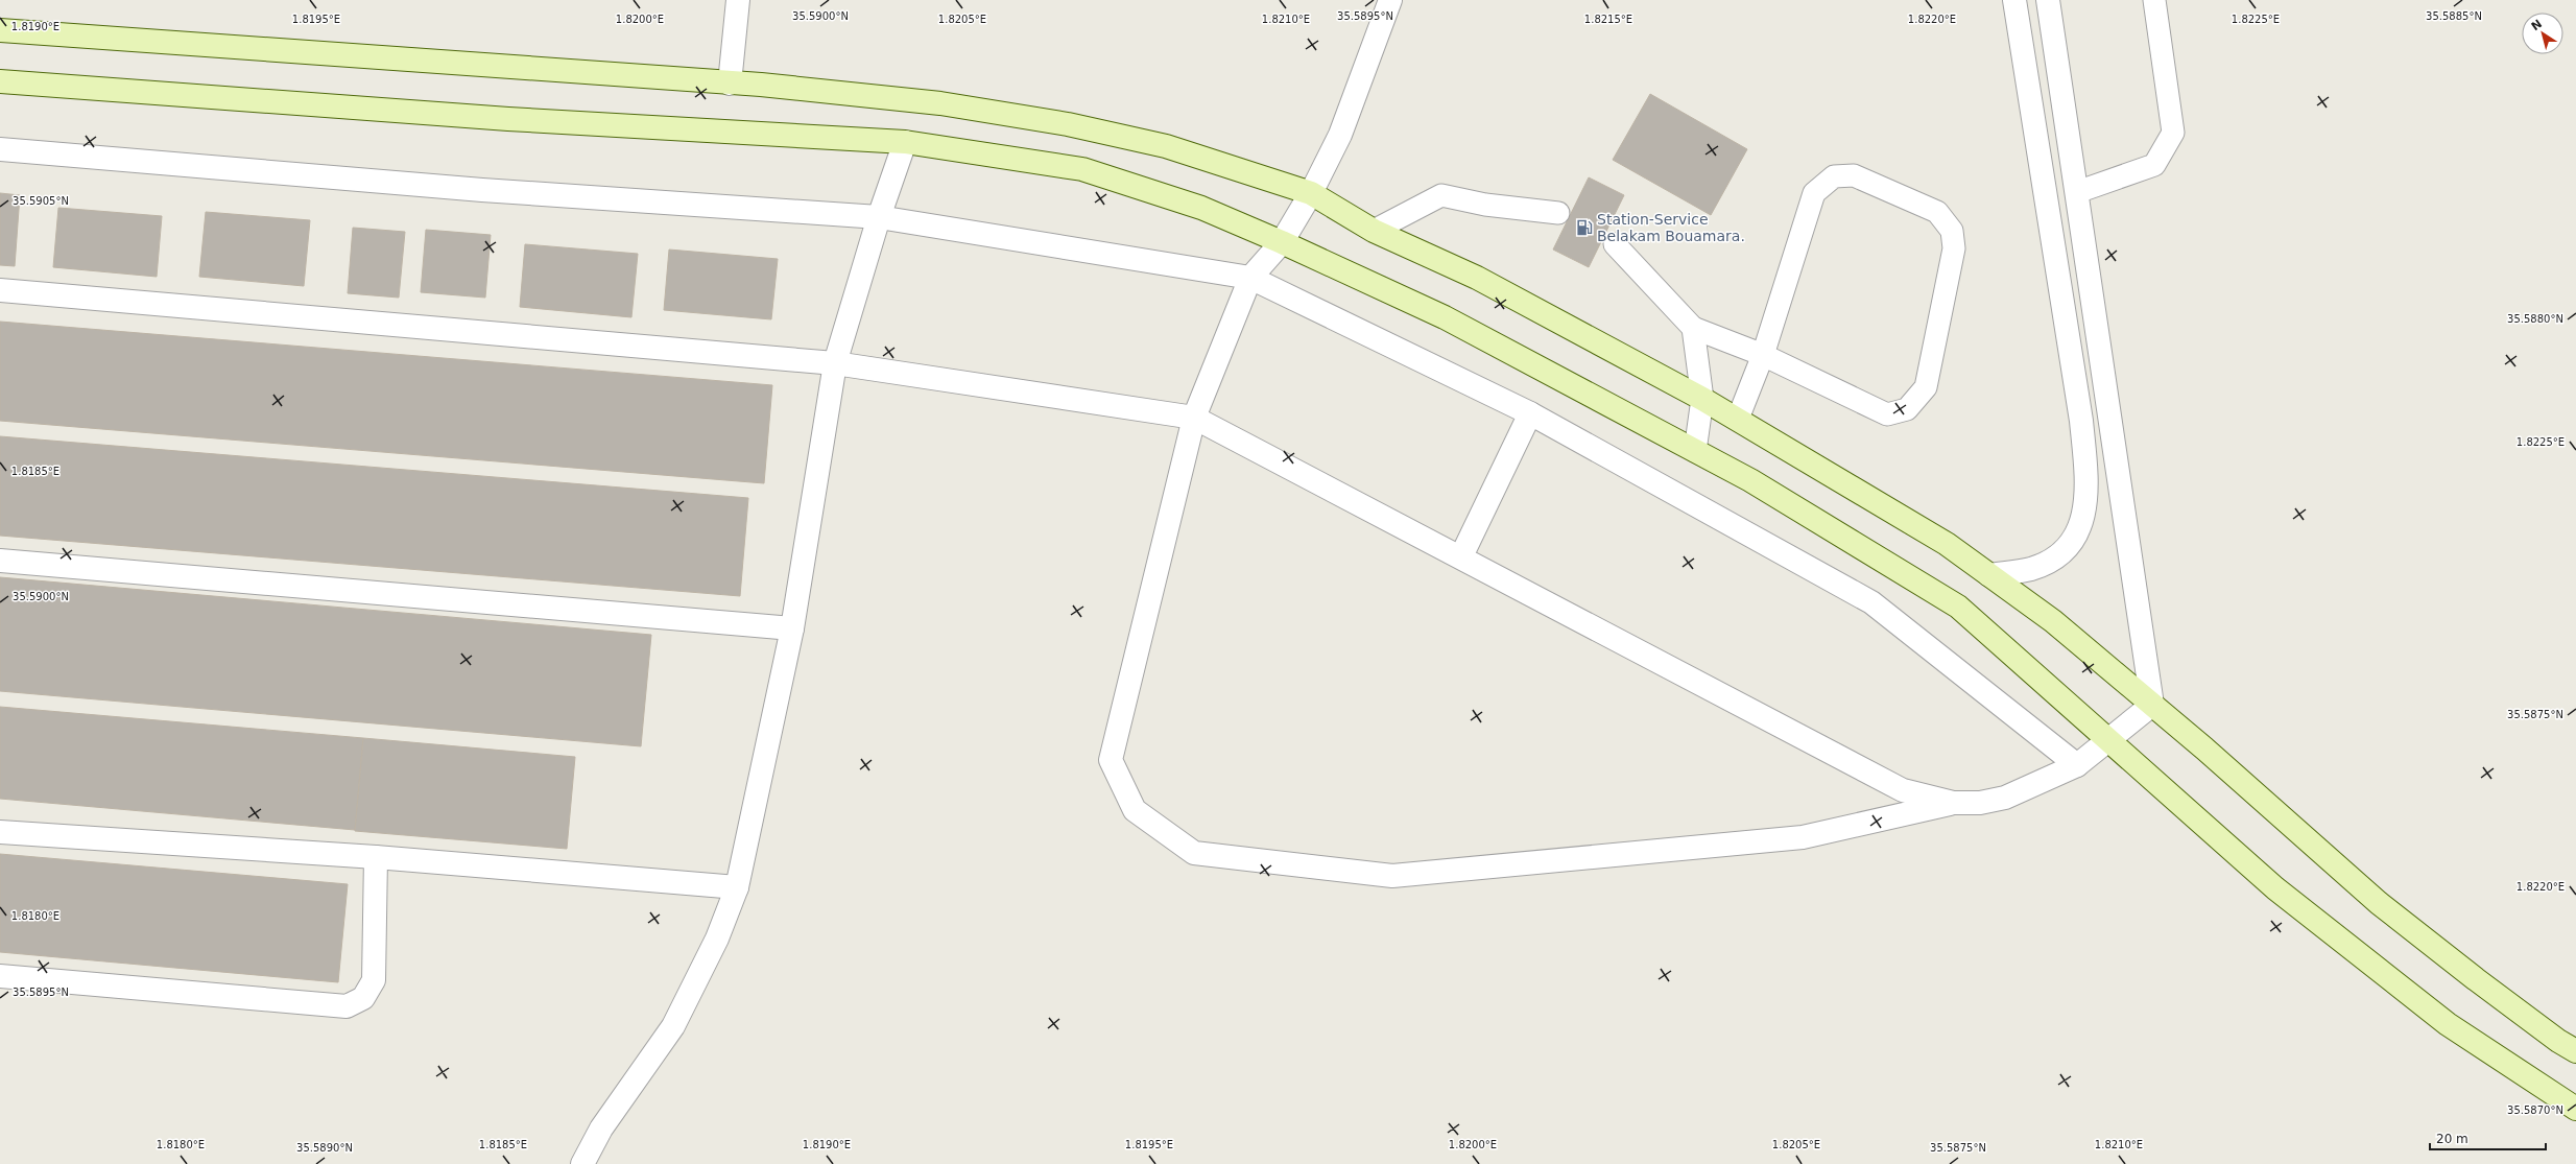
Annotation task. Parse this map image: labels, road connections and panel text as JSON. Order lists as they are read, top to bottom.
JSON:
{
  "places": {
    "fuel station": ["Station-Service Belakam Bouamara."]
  },
  "scale_bar": "20 m",
  "north": "top left",
  "coordinates": [
    "35.5900°N",
    "35.5895°N",
    "35.5885°N",
    "1.8195°E",
    "1.8200°E",
    "1.8205°E",
    "1.8210°E",
    "1.8215°E",
    "1.8220°E",
    "1.8225°E",
    "1.8190°E",
    "35.5905°N",
    "35.5880°N",
    "1.8185°E",
    "35.5875°N",
    "1.8180°E",
    "35.5870°N",
    "35.5890°N"
  ]
}
